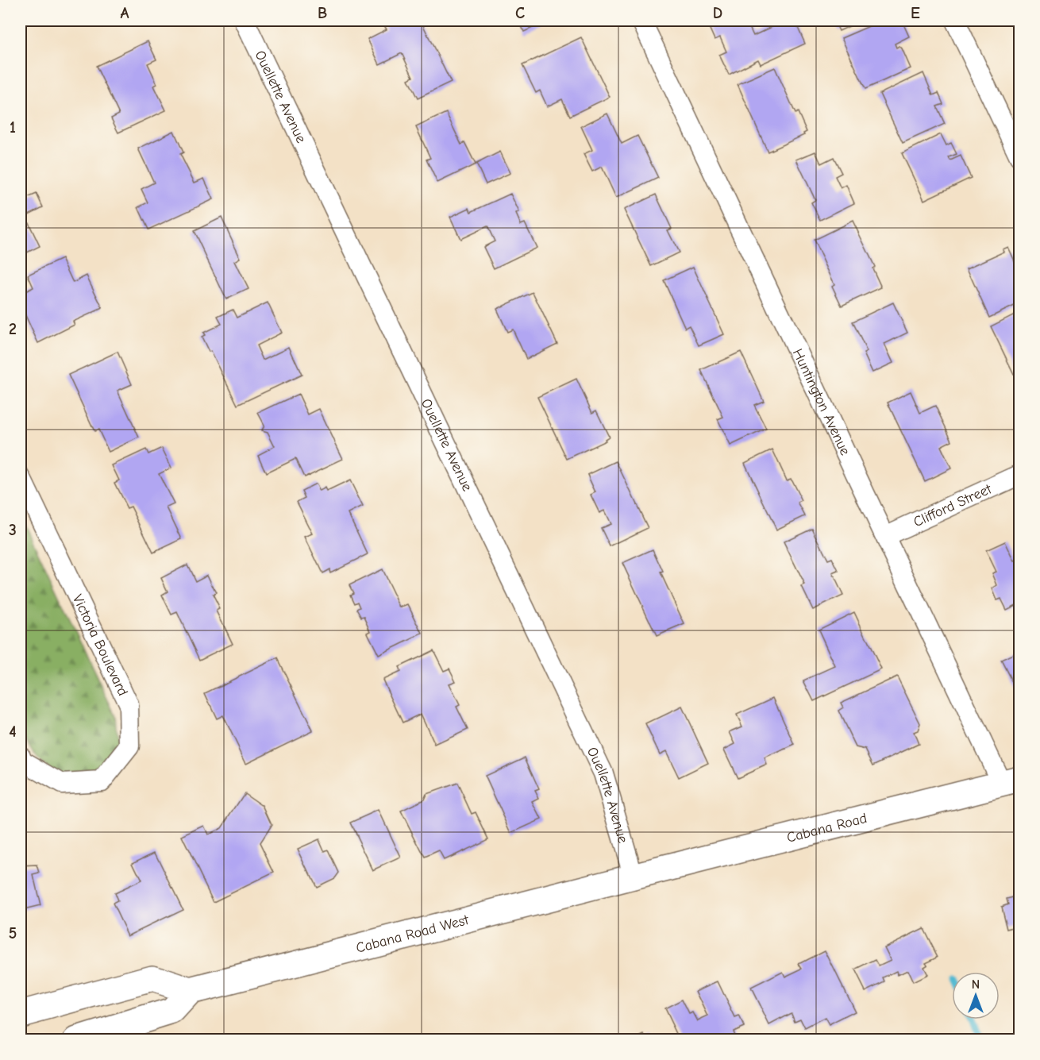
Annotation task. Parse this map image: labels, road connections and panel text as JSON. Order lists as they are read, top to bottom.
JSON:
{
  "streets": {
    "main road": ["Cabana Road", "Cabana Road West"],
    "street": [
      "Ouellette Avenue",
      "Huntington Avenue",
      "Clifford Street",
      "Victoria Boulevard"
    ]
  },
  "crossings": [
    ["Ouellette Avenue", "Cabana Road"],
    ["Ouellette Avenue", "Cabana Road West"],
    ["Huntington Avenue", "Clifford Street"],
    ["Huntington Avenue", "Cabana Road"],
    ["Cabana Road", "Cabana Road West"]
  ],
  "north": "top",
  "grid": {
    "columns": [
      "A",
      "B",
      "C",
      "D",
      "E"
    ],
    "rows": [
      "1",
      "2",
      "3",
      "4",
      "5"
    ]
  }
}
